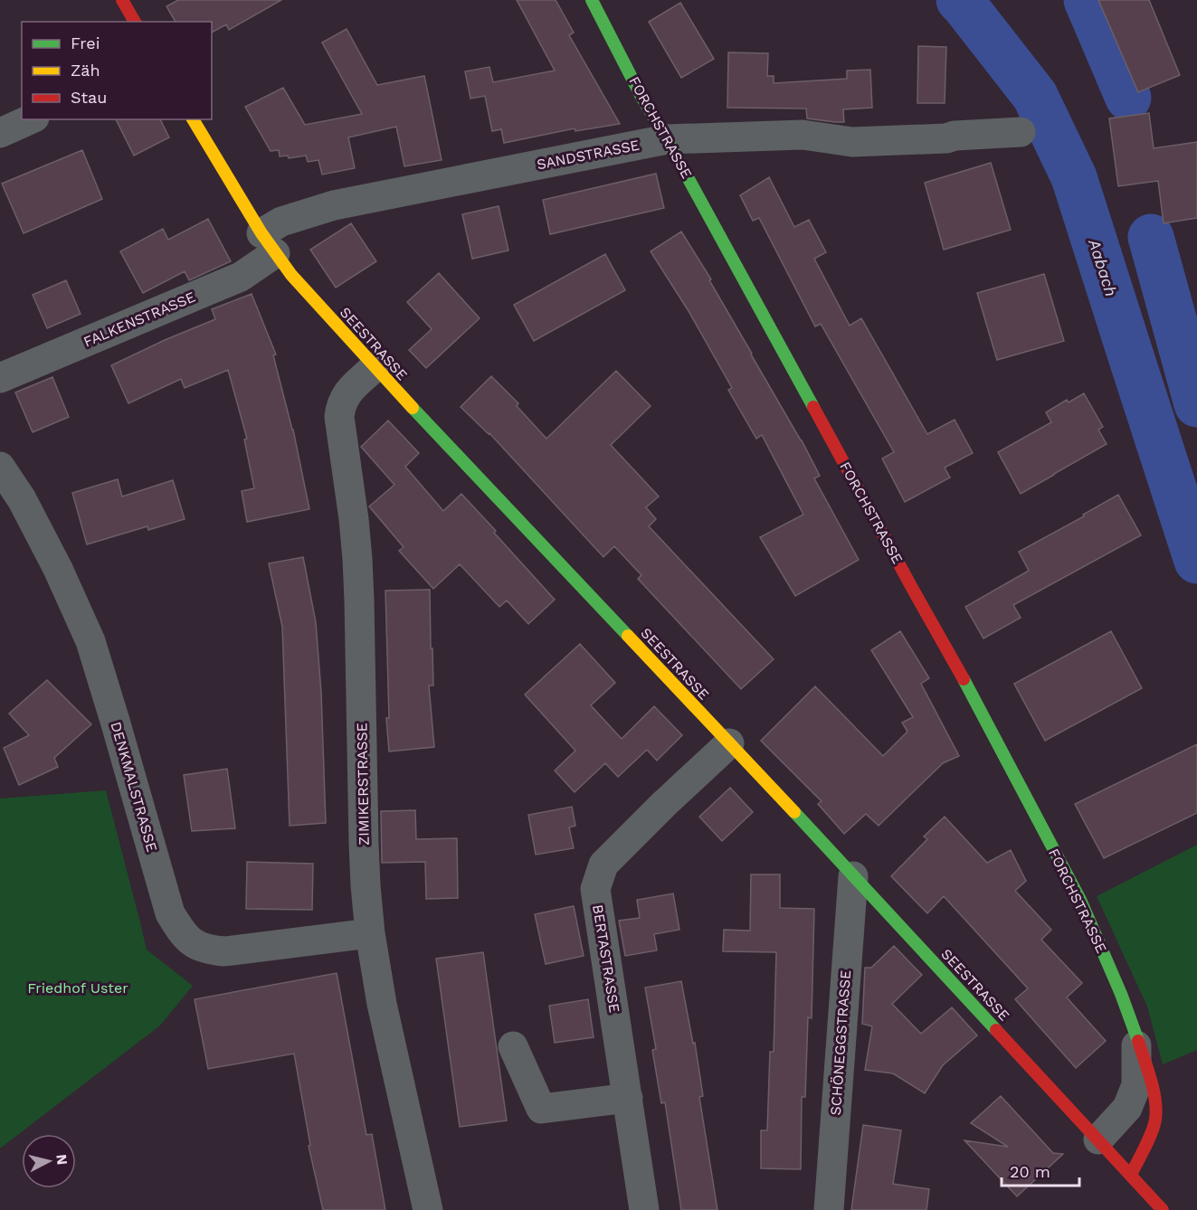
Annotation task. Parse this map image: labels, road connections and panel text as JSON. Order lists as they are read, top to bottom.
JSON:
{
  "streets": {
    "street": [
      "FORCHSTRASSE",
      "SANDSTRASSE",
      "FALKENSTRASSE",
      "SEESTRASSE",
      "ZIMIKERSTRASSE",
      "DENKMALSTRASSE",
      "BERTASTRASSE",
      "SCHÖNEGGSTRASSE"
    ]
  },
  "crossings": [
    ["FORCHSTRASSE", "SANDSTRASSE"],
    ["FORCHSTRASSE", "SEESTRASSE"],
    ["SANDSTRASSE", "FALKENSTRASSE"],
    ["SANDSTRASSE", "SEESTRASSE"],
    ["FALKENSTRASSE", "SEESTRASSE"],
    ["SEESTRASSE", "ZIMIKERSTRASSE"],
    ["SEESTRASSE", "BERTASTRASSE"],
    ["SEESTRASSE", "SCHÖNEGGSTRASSE"],
    ["ZIMIKERSTRASSE", "DENKMALSTRASSE"]
  ],
  "water": ["Aabach"],
  "parks": ["Friedhof Uster"],
  "legend": ["Frei", "Zäh", "Stau"],
  "scale_bar": "20 m",
  "north": "right"
}
